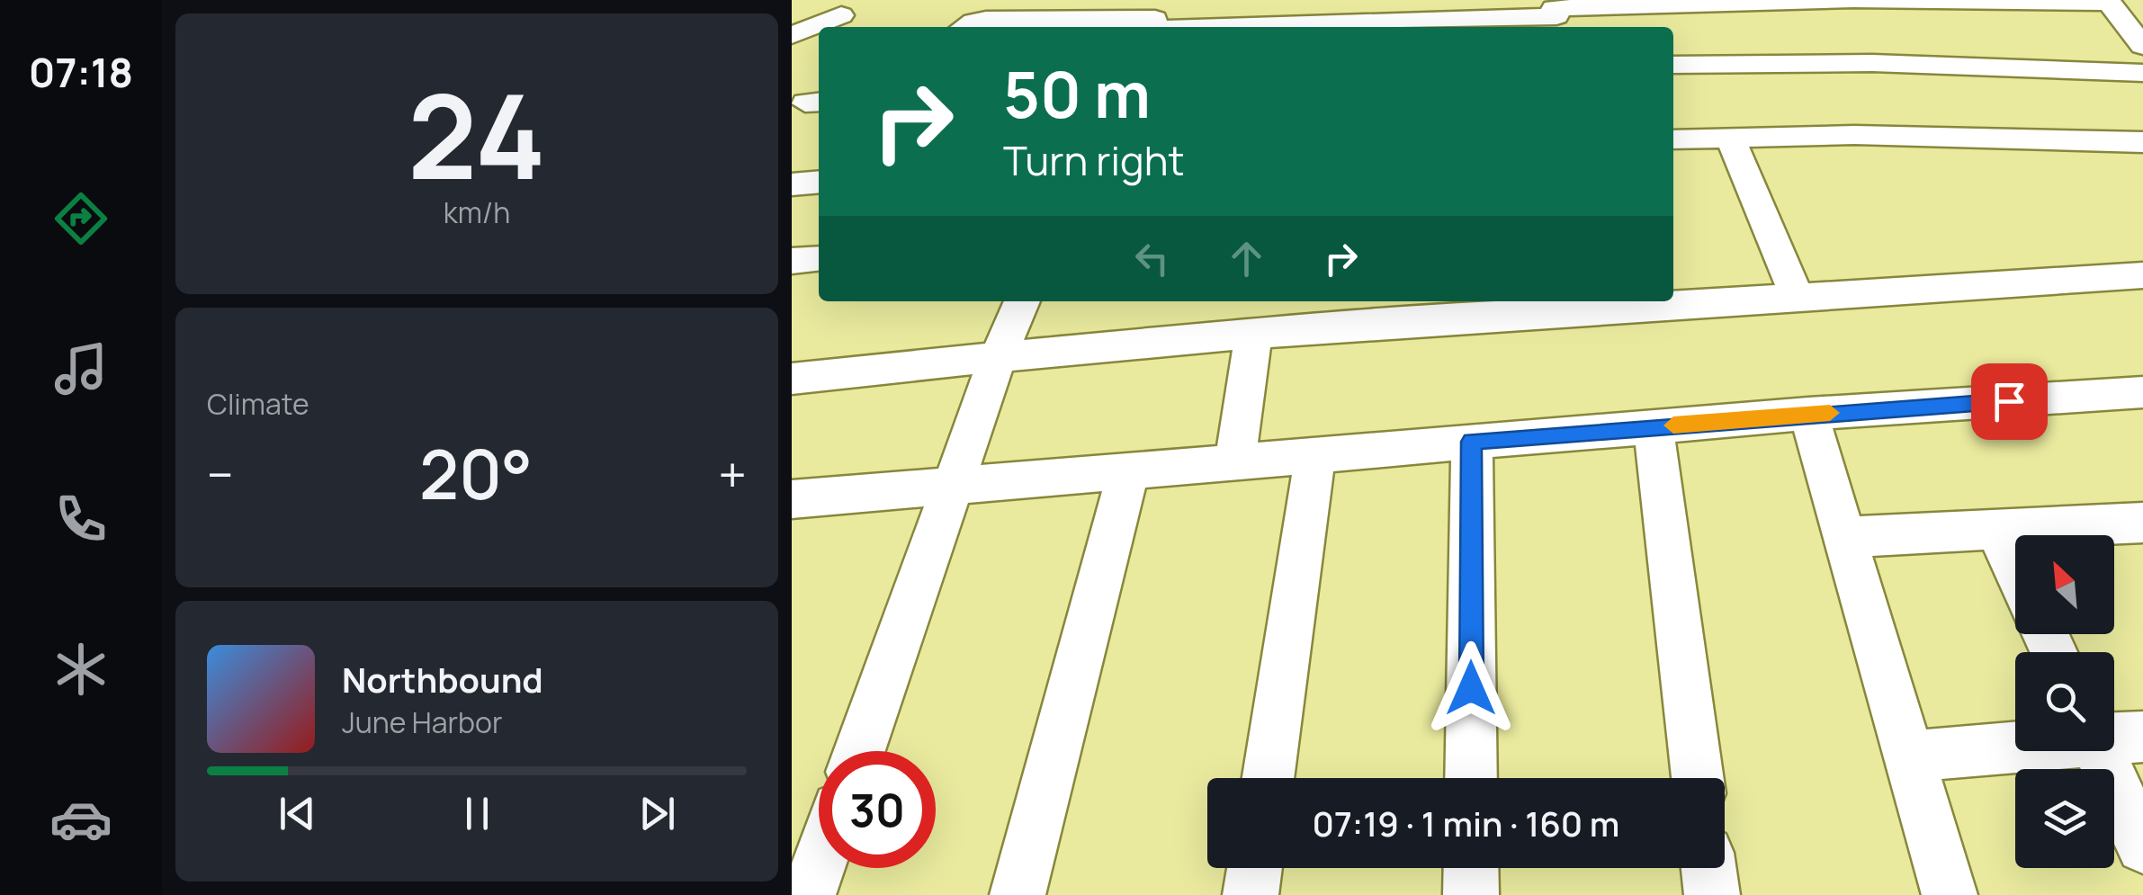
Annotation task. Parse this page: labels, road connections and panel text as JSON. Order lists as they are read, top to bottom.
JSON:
{
  "north": "top left",
  "page": {
    "tabs": "07:18",
    "tile": [
      ["24", "km/h"],
      "Climate"
    ],
    "turn": ["50 m", "Turn right"],
    "heat": ["−", "20°", "+"],
    "song": ["Northbound", "June Harbor"],
    "limit": "30",
    "trip": "07:19 · 1 min · 160 m"
  }
}
